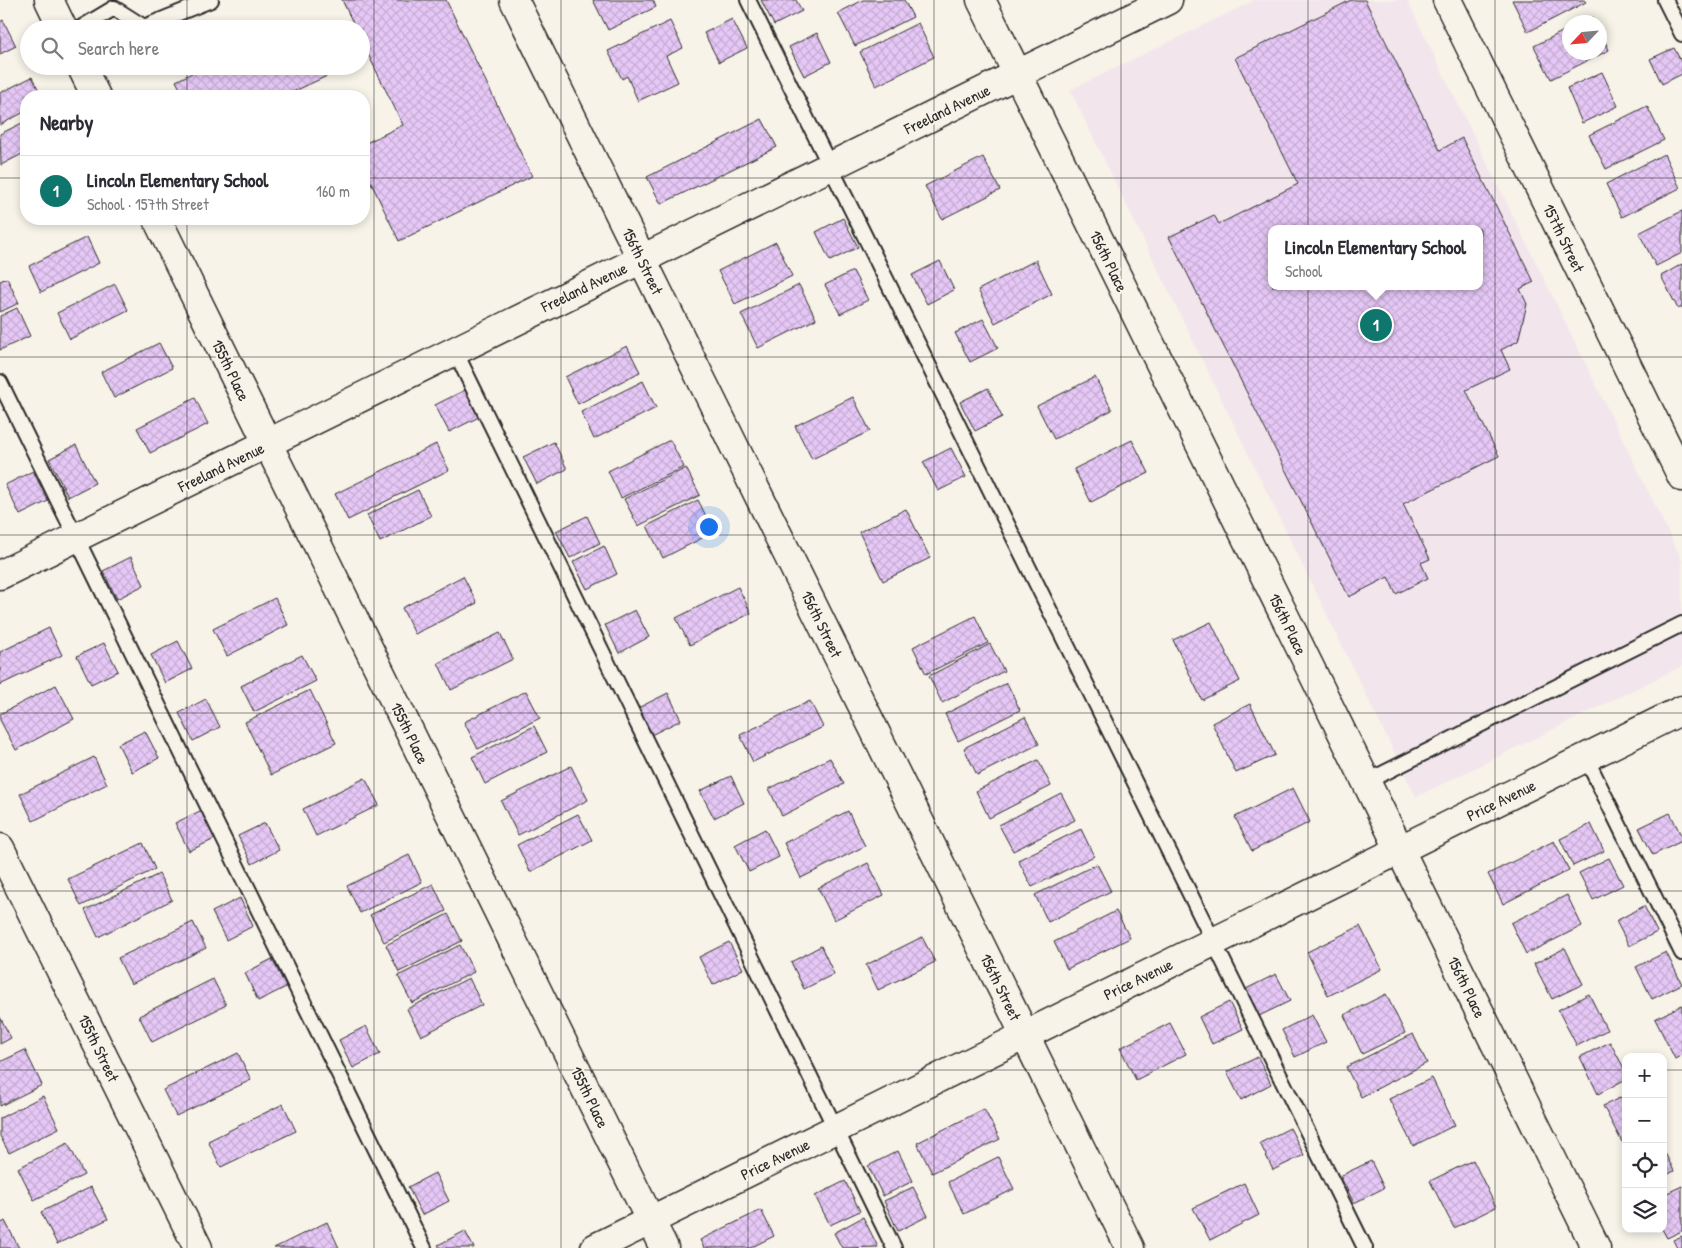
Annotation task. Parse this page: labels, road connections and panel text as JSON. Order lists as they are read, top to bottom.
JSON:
{
  "streets": {
    "street": [
      "Freeland Avenue",
      "157th Street",
      "156th Street",
      "156th Place",
      "155th Place",
      "Price Avenue",
      "155th Street"
    ]
  },
  "crossings": [
    ["Freeland Avenue", "156th Street"],
    ["Freeland Avenue", "156th Place"],
    ["Freeland Avenue", "155th Place"],
    ["156th Street", "Price Avenue"],
    ["156th Place", "Price Avenue"],
    ["155th Place", "Price Avenue"]
  ],
  "north": "bottom left",
  "page": {
    "search": "Search here",
    "heading": "Nearby",
    "list": [
      {
        "mark": "1",
        "name": "Lincoln Elementary School",
        "note": "School · 157th Street",
        "value": "160 m"
      }
    ],
    "popup": ["Lincoln Elementary School", "School"],
    "pins": "1",
    "map_buttons": ["+", "−"]
  }
}
